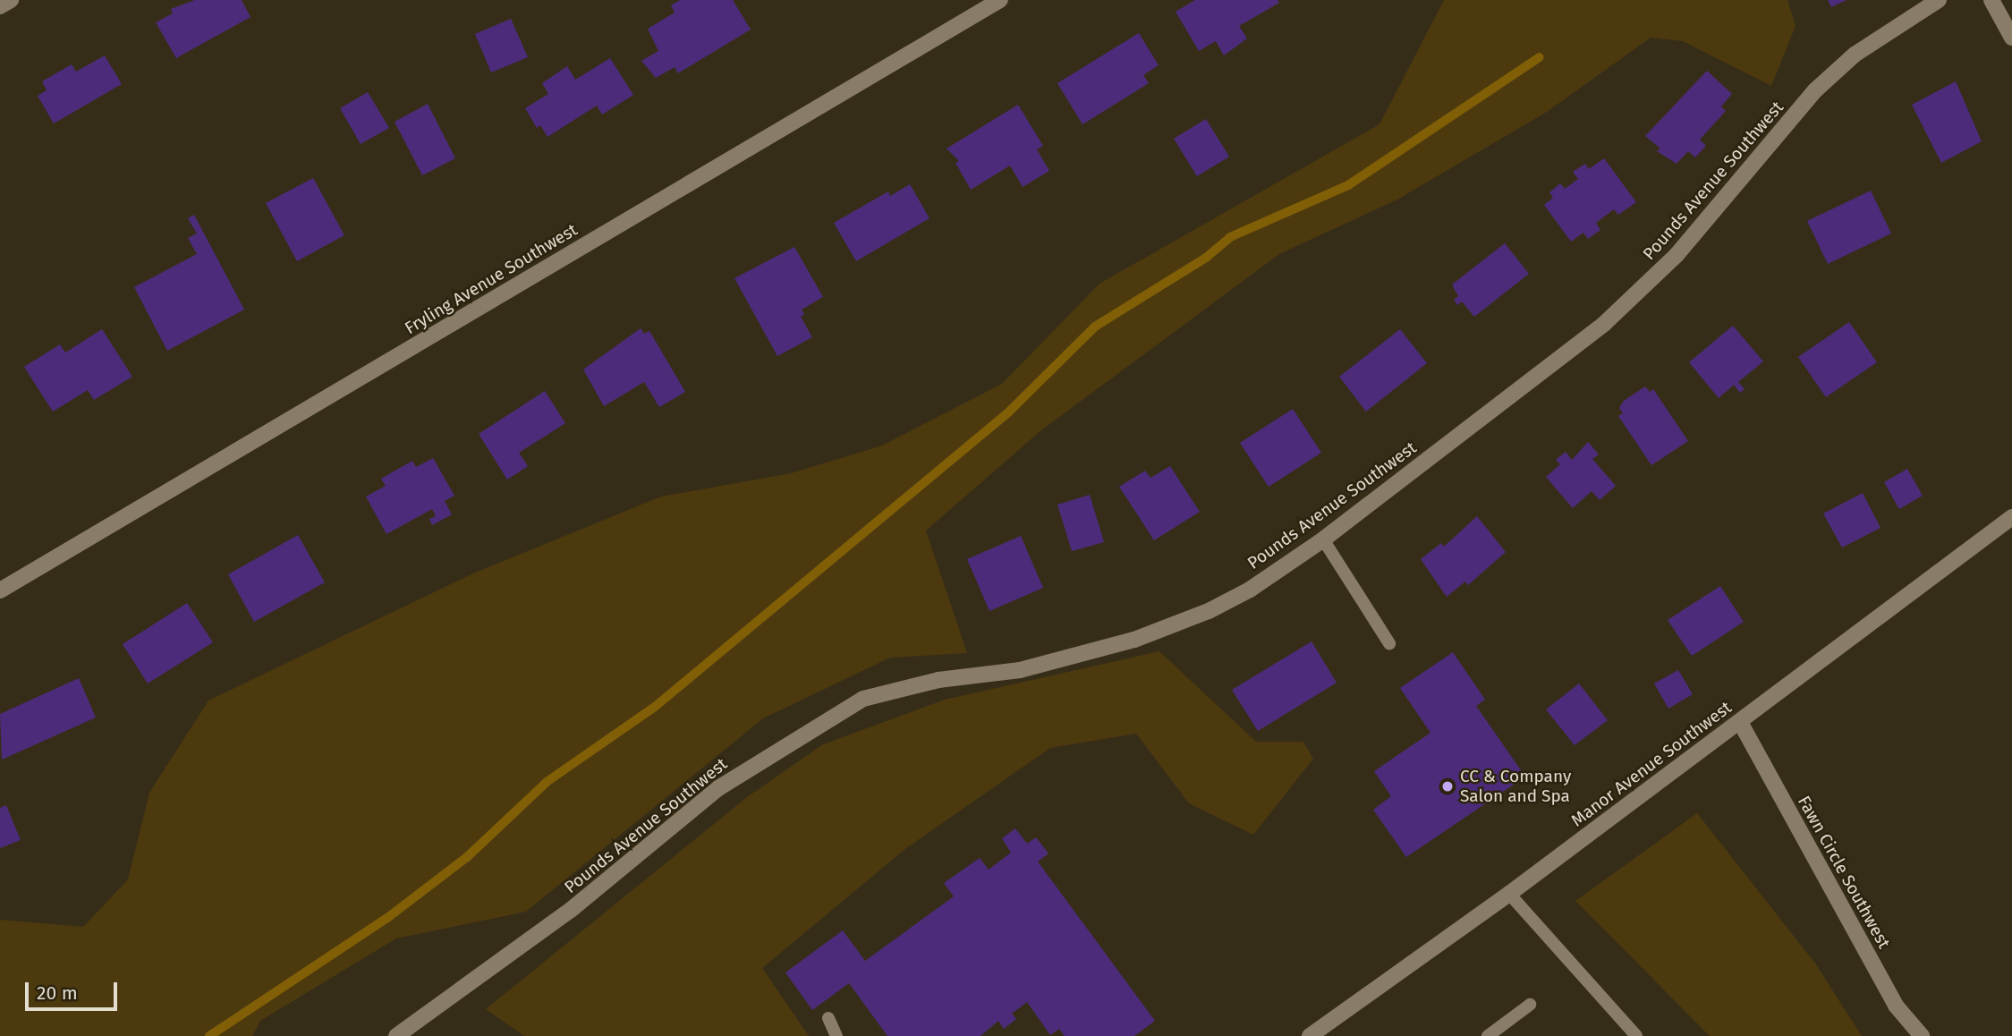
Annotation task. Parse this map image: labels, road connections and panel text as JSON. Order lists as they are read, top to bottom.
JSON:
{
  "streets": {
    "street": [
      "Pounds Avenue Southwest",
      "Fryling Avenue Southwest",
      "Manor Avenue Southwest",
      "Fawn Circle Southwest"
    ]
  },
  "crossings": [
    ["Manor Avenue Southwest", "Fawn Circle Southwest"]
  ],
  "places": ["CC & Company Salon and Spa"],
  "scale_bar": "20 m"
}
